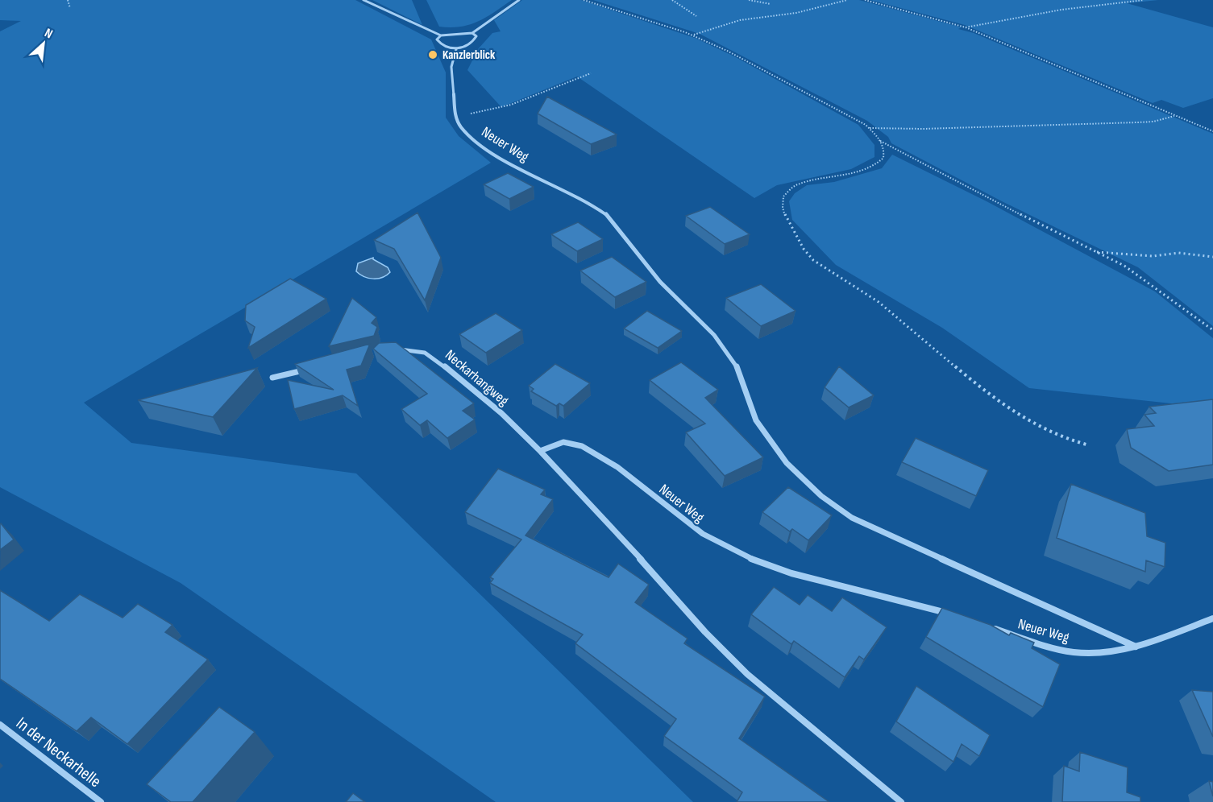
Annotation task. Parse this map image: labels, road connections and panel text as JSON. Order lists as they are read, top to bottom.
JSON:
{
  "streets": {
    "street": ["Neuer Weg", "Neckarhangweg", "In der Neckarhelle"]
  },
  "crossings": [
    ["Neuer Weg", "Neckarhangweg"]
  ],
  "places": ["Kanzlerblick"],
  "north": "top right"
}
